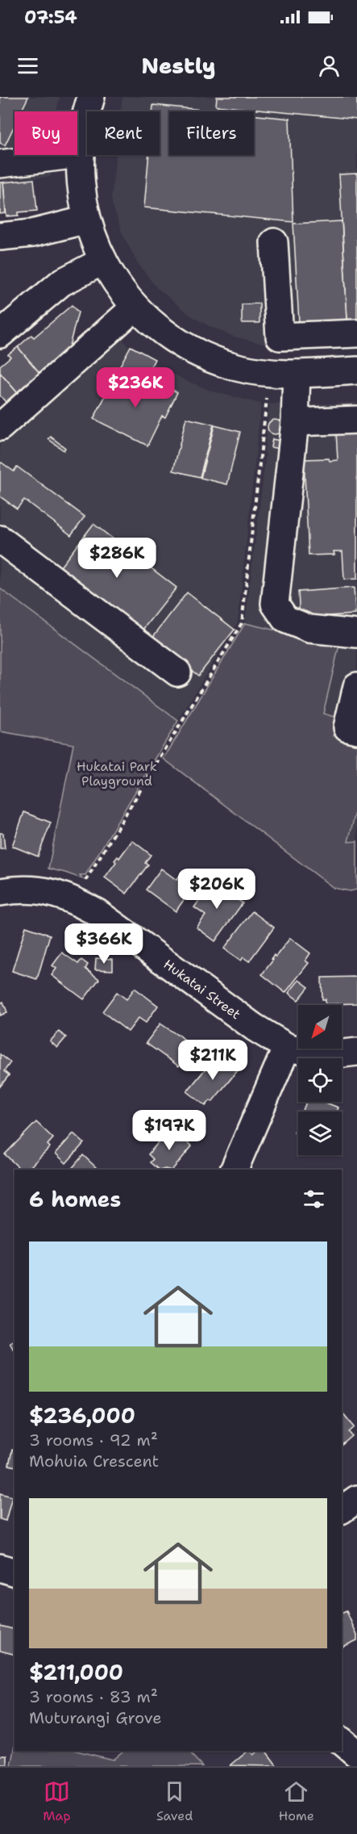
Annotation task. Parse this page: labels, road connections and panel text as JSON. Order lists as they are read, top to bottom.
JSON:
{
  "streets": {
    "street": ["Hukatai Street"]
  },
  "parks": ["Hukatai Park Playground"],
  "north": "bottom left",
  "page": {
    "status": "07:54",
    "header": "Nestly",
    "chip": ["Buy", "Rent", "Filters"],
    "price": [
      "$236K",
      "$286K",
      "$206K",
      "$366K",
      "$211K",
      "$197K"
    ],
    "heading": "6 homes",
    "list": [
      {
        "name": "$236,000",
        "note": "3 rooms · 92 m² · Mohuia Crescent"
      },
      {
        "name": "$211,000",
        "note": "3 rooms · 83 m² · Muturangi Grove"
      }
    ],
    "tabs": ["Map", "Saved", "Home"]
  }
}
